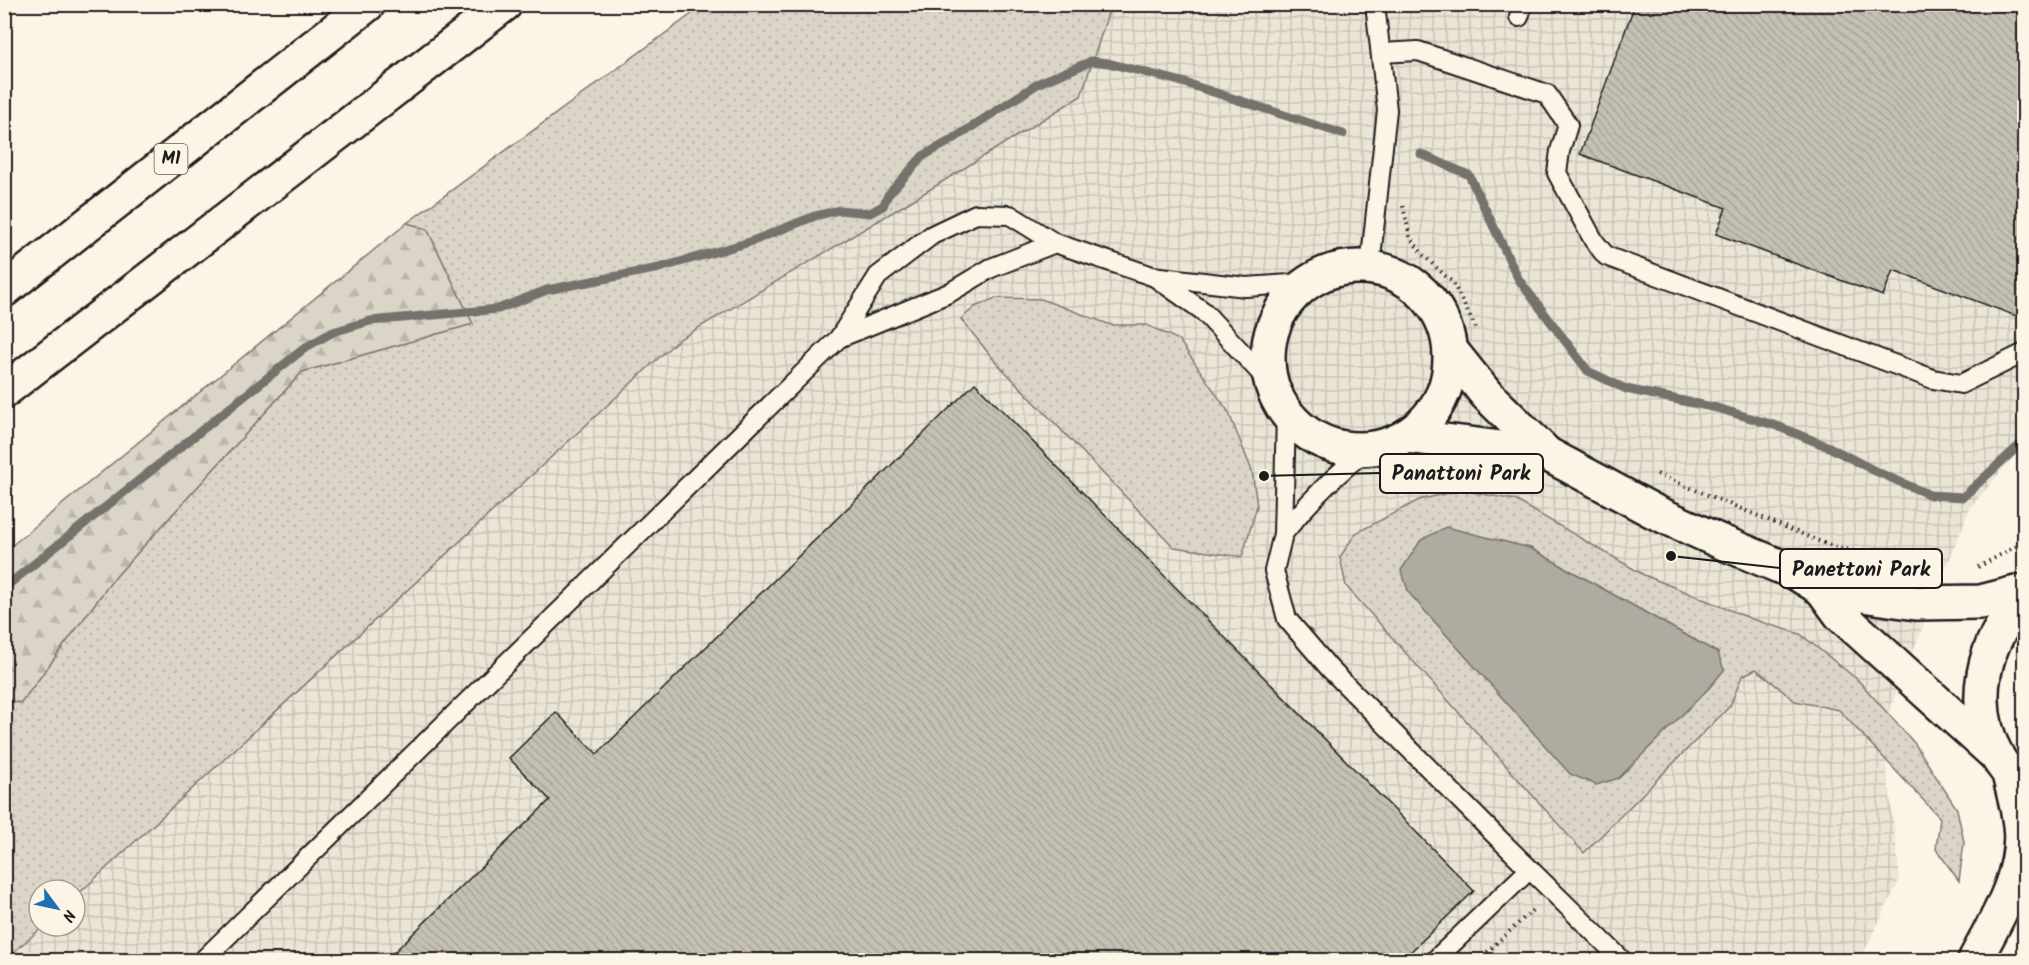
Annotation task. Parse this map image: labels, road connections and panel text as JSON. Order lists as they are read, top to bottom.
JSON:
{
  "streets": {
    "main road": ["M1"]
  },
  "places": ["Panattoni Park", "Panettoni Park"],
  "north": "bottom right"
}
